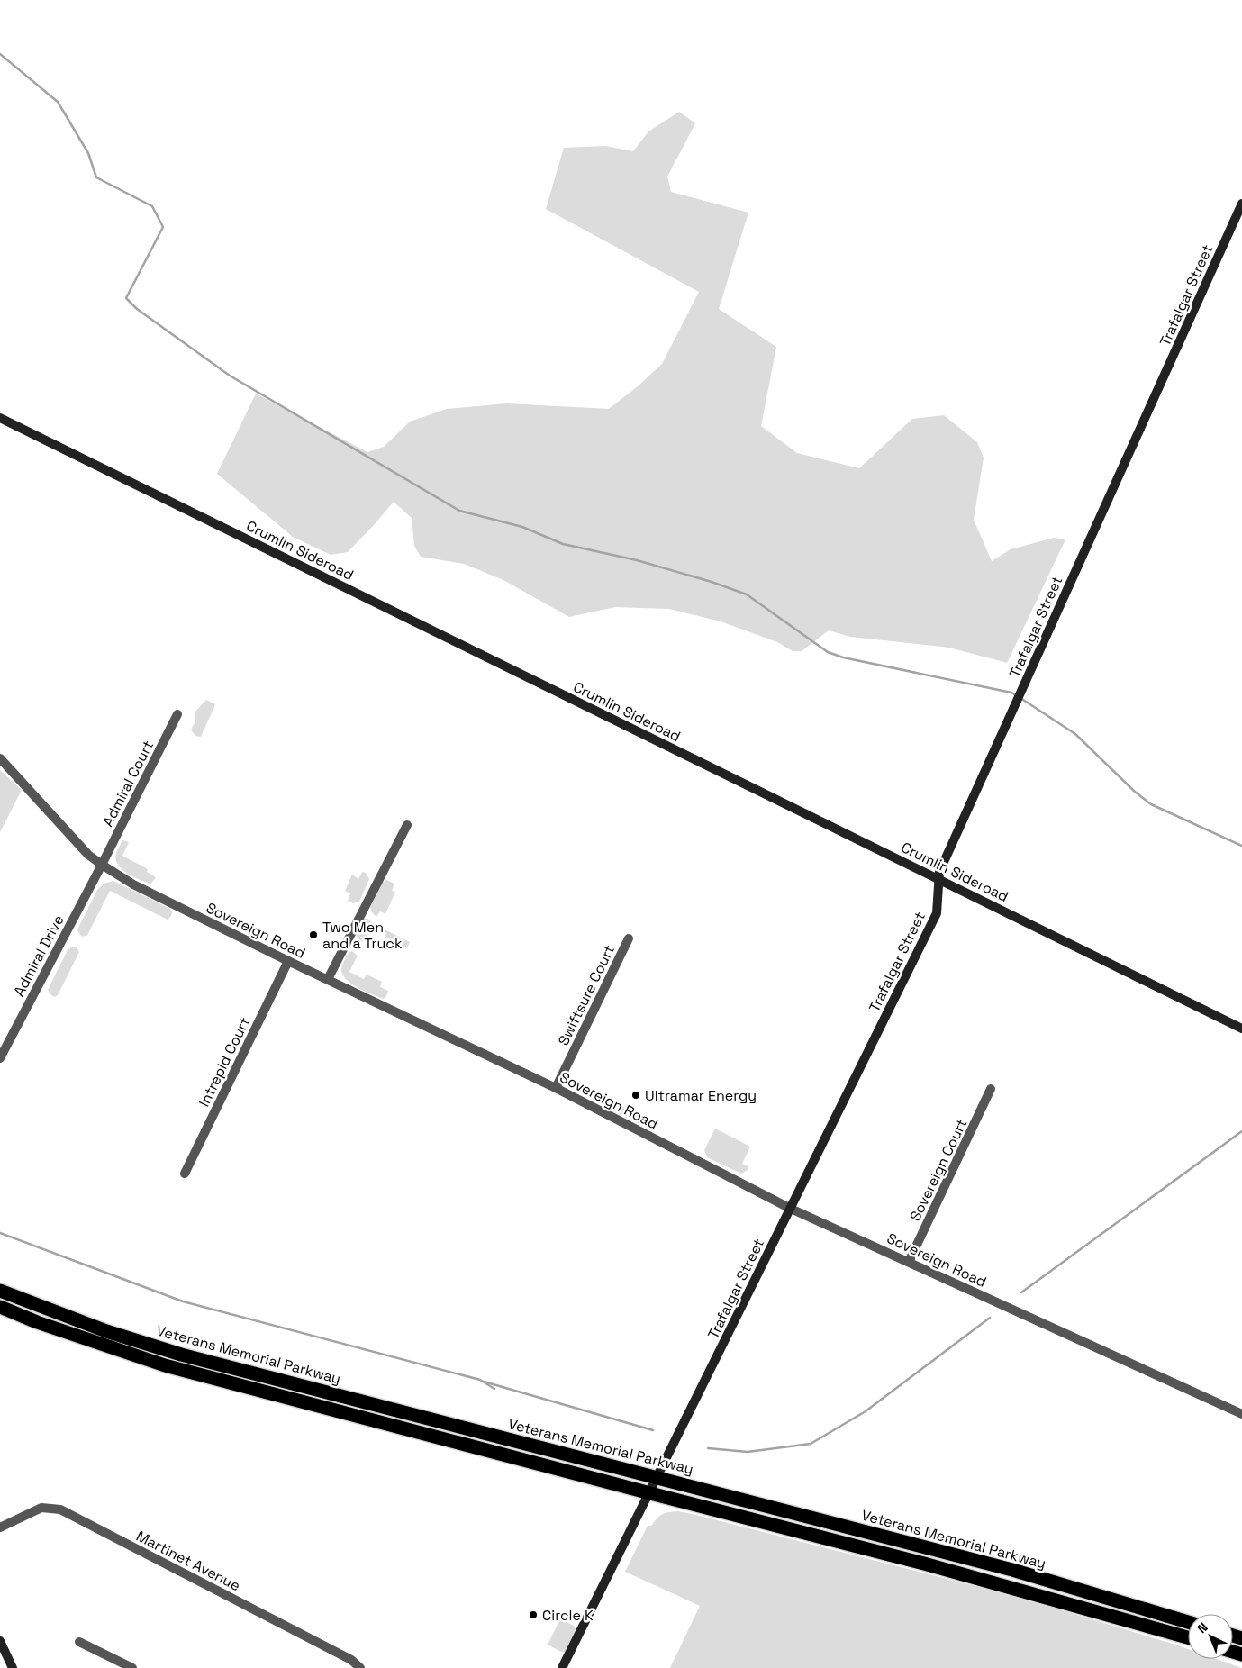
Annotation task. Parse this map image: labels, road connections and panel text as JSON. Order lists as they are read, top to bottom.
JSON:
{
  "streets": {
    "highway": ["Veterans Memorial Parkway"],
    "main road": ["Trafalgar Street", "Crumlin Sideroad"],
    "street": [
      "Admiral Court",
      "Sovereign Road",
      "Admiral Drive",
      "Swiftsure Court",
      "Intrepid Court",
      "Sovereign Court",
      "Martinet Avenue"
    ]
  },
  "crossings": [
    ["Trafalgar Street", "Crumlin Sideroad"],
    ["Trafalgar Street", "Sovereign Road"],
    ["Trafalgar Street", "Veterans Memorial Parkway"],
    ["Admiral Court", "Sovereign Road"],
    ["Admiral Court", "Admiral Drive"],
    ["Sovereign Road", "Admiral Drive"],
    ["Sovereign Road", "Swiftsure Court"],
    ["Sovereign Road", "Intrepid Court"],
    ["Sovereign Road", "Sovereign Court"]
  ],
  "places": ["Two Men and a Truck", "Ultramar Energy", "Circle K"],
  "north": "top left"
}
